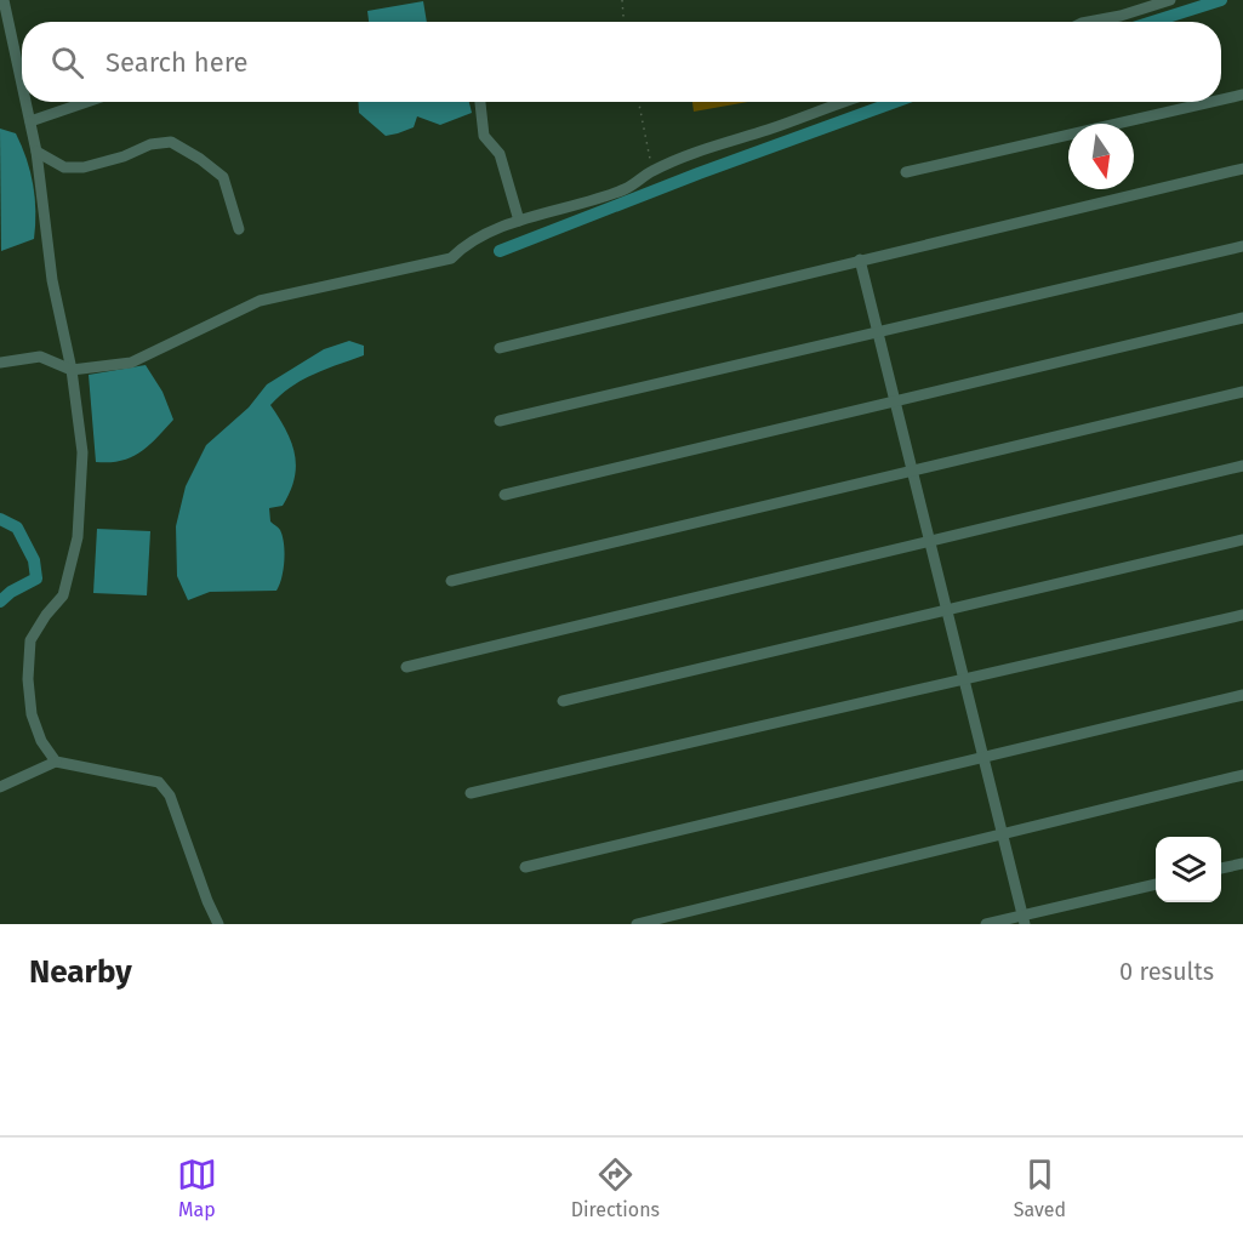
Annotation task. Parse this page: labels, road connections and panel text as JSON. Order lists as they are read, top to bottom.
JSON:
{
  "north": "bottom",
  "page": {
    "search": "Search here",
    "heading": ["Nearby", "0 results"],
    "nav": ["Map", "Directions", "Saved"]
  }
}
